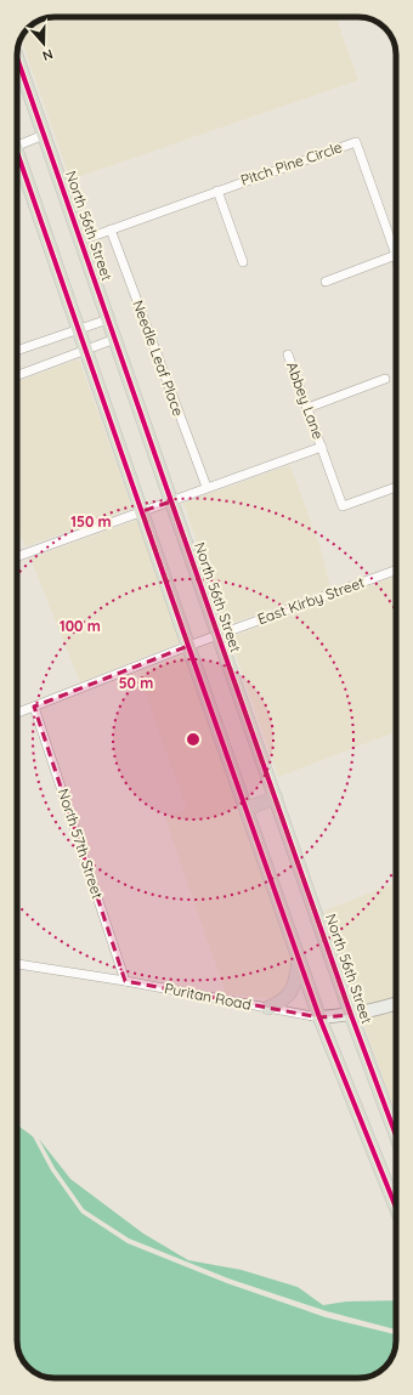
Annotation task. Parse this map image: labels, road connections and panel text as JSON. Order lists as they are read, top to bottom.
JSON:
{
  "streets": {
    "main road": ["North 56th Street"],
    "street": [
      "Pitch Pine Circle",
      "Needle Leaf Place",
      "Abbey Lane",
      "East Kirby Street",
      "North 57th Street",
      "Puritan Road"
    ]
  },
  "crossings": [
    ["Pitch Pine Circle", "North 56th Street"],
    ["Pitch Pine Circle", "Needle Leaf Place"],
    ["North 56th Street", "East Kirby Street"],
    ["North 56th Street", "Puritan Road"],
    ["East Kirby Street", "North 57th Street"],
    ["North 57th Street", "Puritan Road"]
  ],
  "north": "bottom",
  "rings": ["150 m", "100 m", "50 m"]
}
